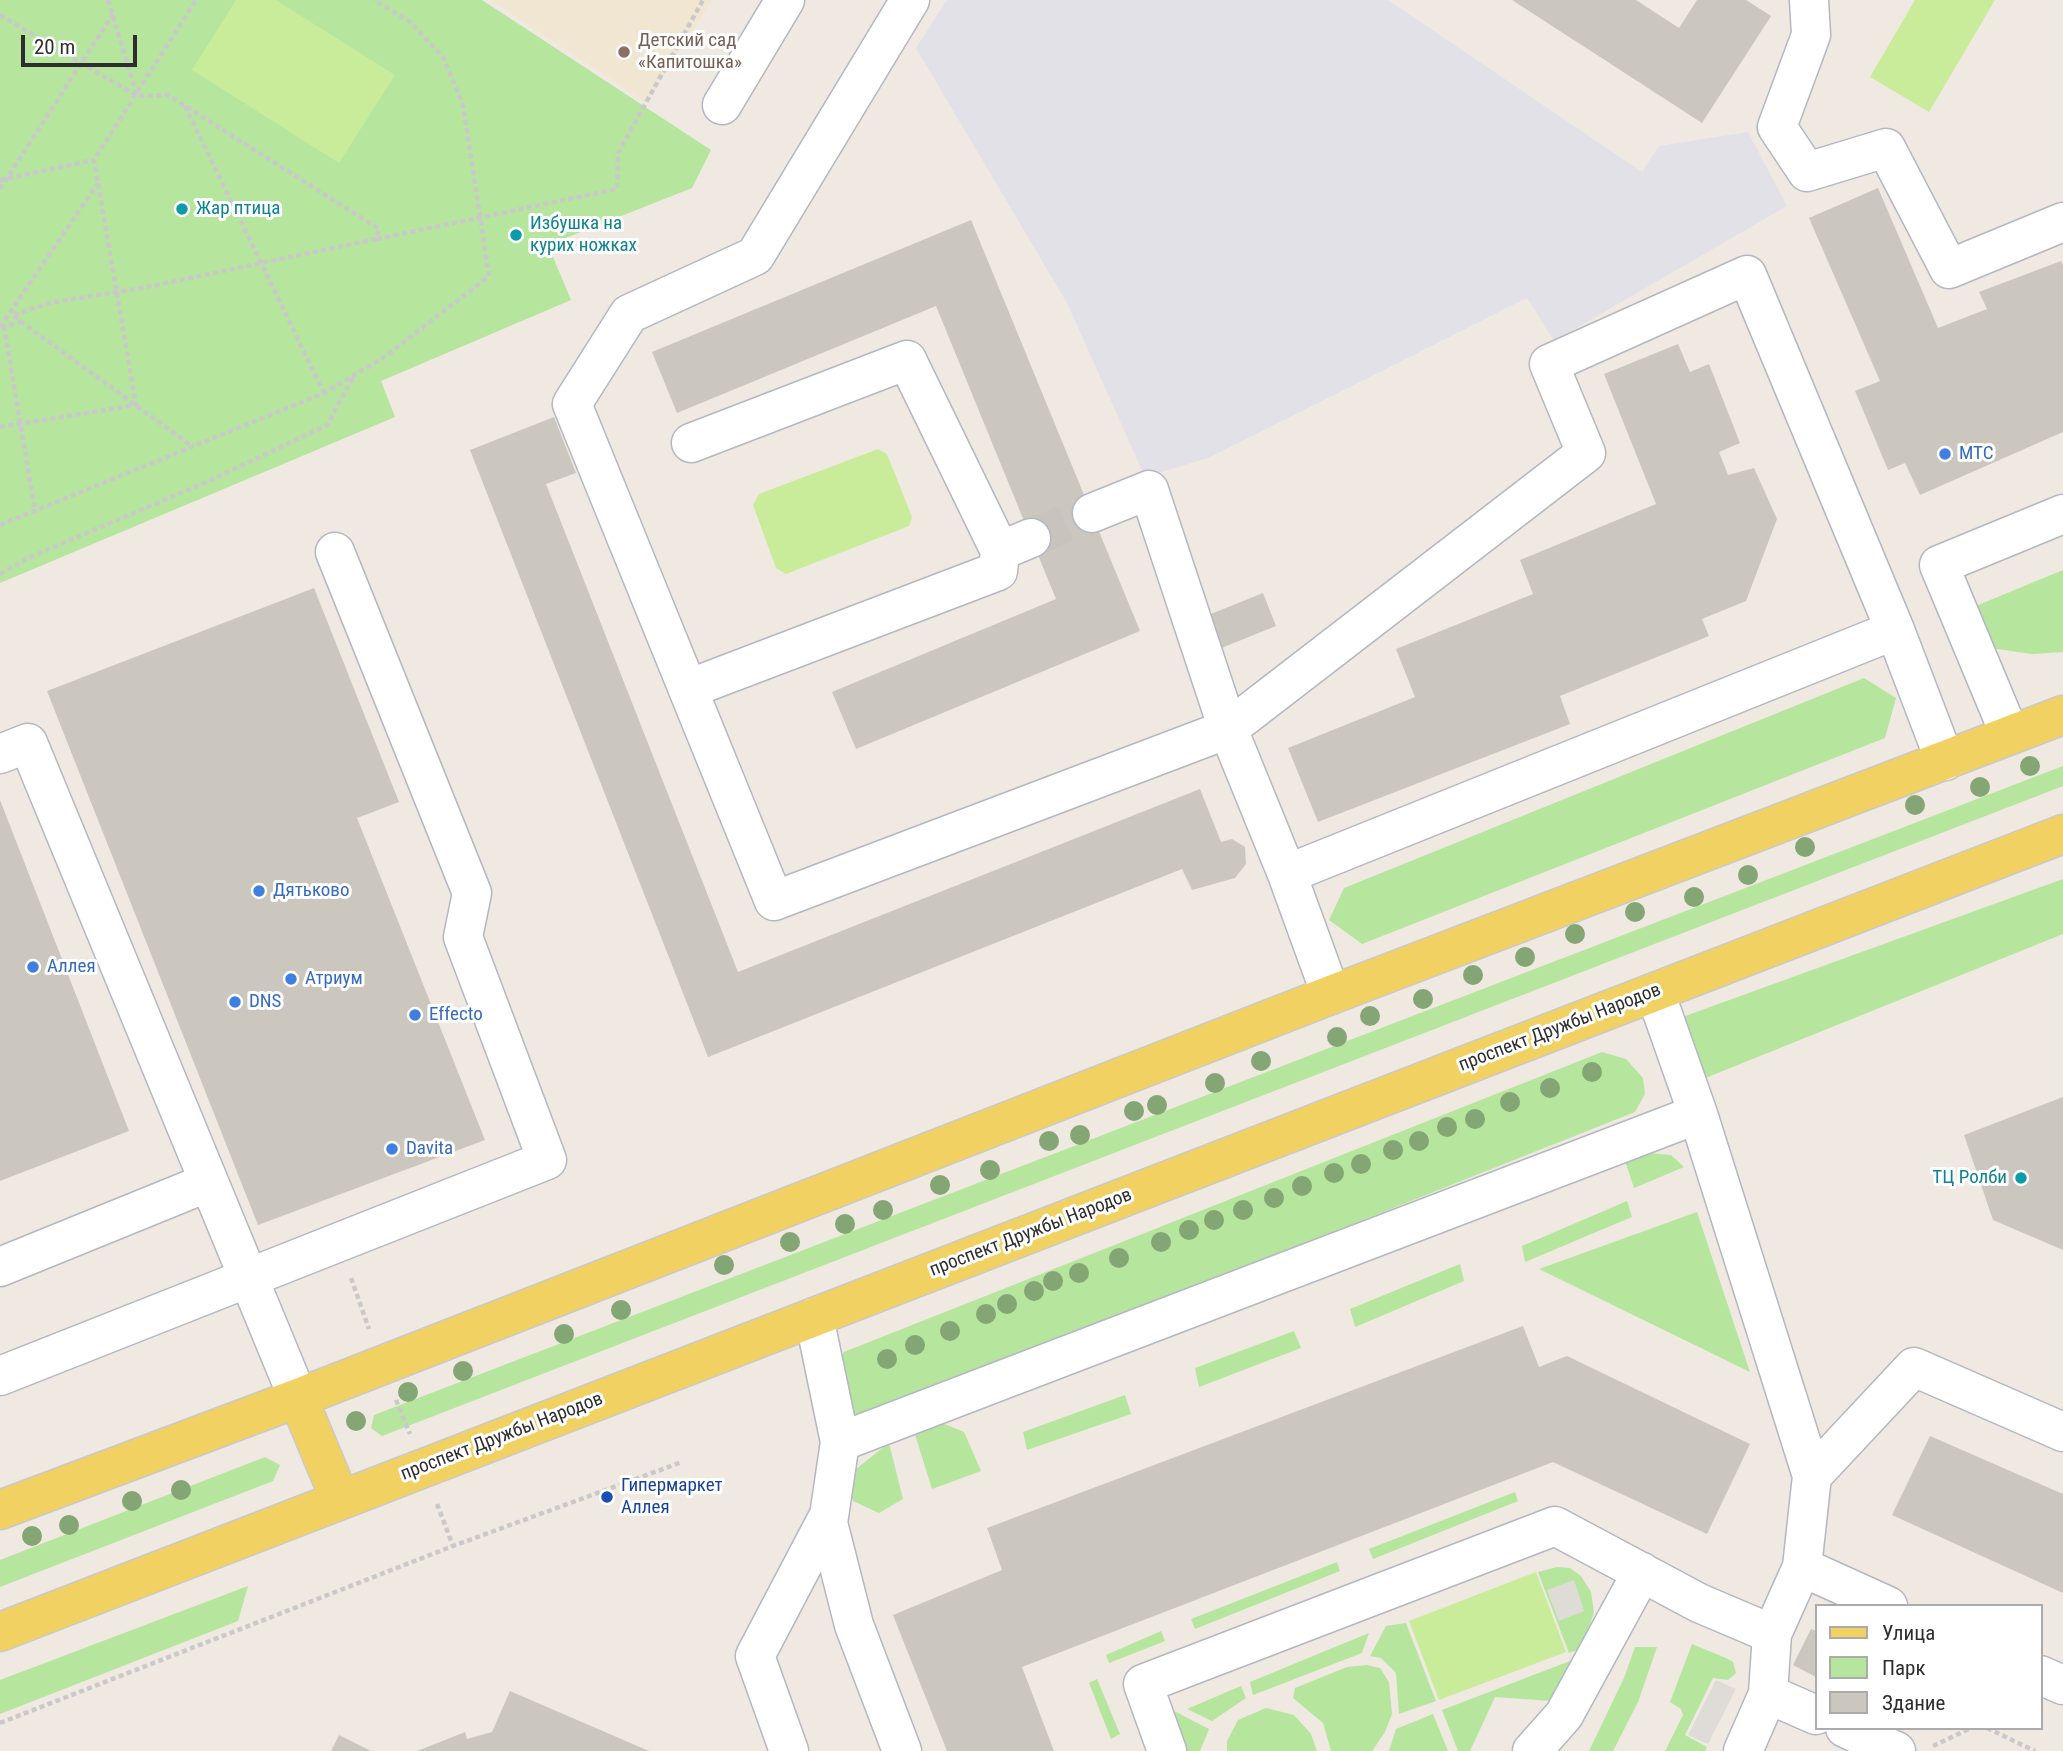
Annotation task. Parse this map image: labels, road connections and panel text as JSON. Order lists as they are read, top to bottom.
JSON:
{
  "streets": {
    "main road": ["проспект Дружбы Народов"]
  },
  "places": [
    "Детский сад «Капитошка»",
    "Жар птица",
    "Избушка на курих ножках",
    "МТС",
    "Дятьково",
    "Аллея",
    "Атриум",
    "DNS",
    "Effecto",
    "Davita",
    "ТЦ Ролби",
    "Гипермаркет Аллея"
  ],
  "legend": ["Улица", "Парк", "Здание"],
  "scale_bar": "20 m"
}
